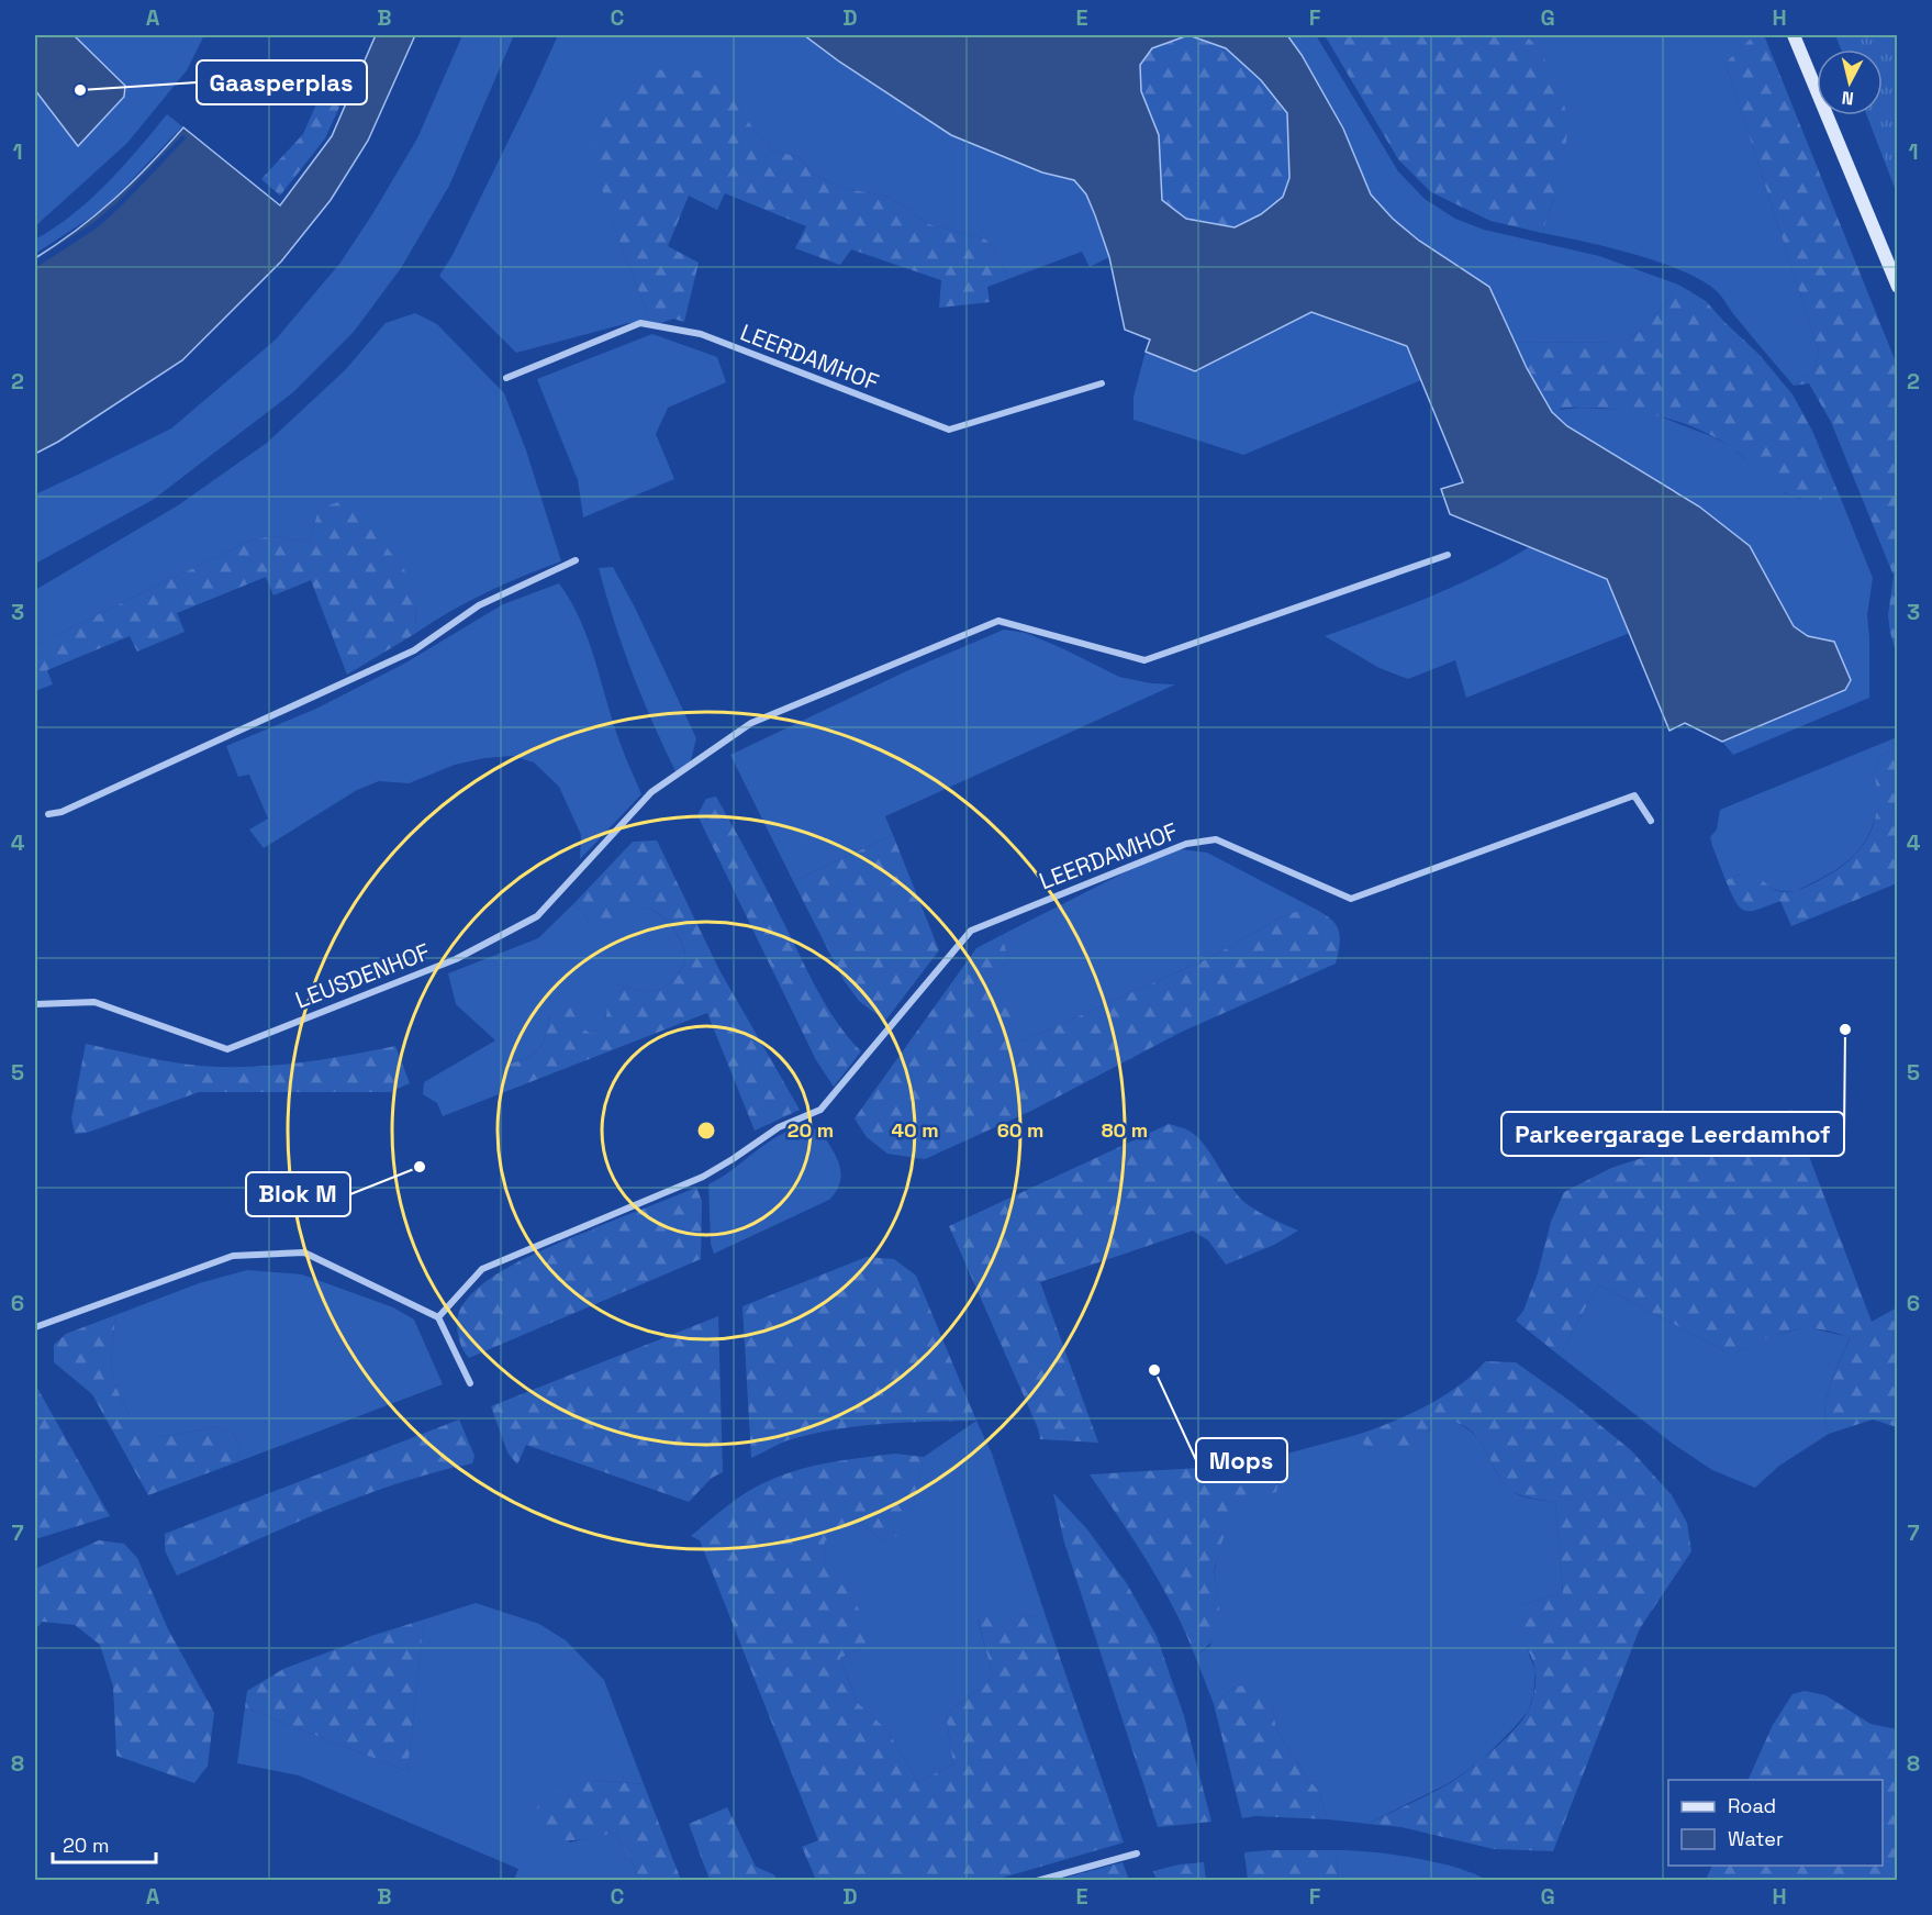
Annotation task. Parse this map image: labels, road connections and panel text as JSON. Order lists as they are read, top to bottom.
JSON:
{
  "streets": {
    "street": ["LEERDAMHOF", "LEUSDENHOF"]
  },
  "places": [
    "Gaasperplas",
    "Parkeergarage Leerdamhof",
    "Blok M",
    "Mops"
  ],
  "legend": ["Road", "Water"],
  "scale_bar": "20 m",
  "north": "bottom",
  "grid": {
    "columns": [
      "A",
      "B",
      "C",
      "D",
      "E",
      "F",
      "G",
      "H"
    ],
    "rows": [
      "1",
      "2",
      "3",
      "4",
      "5",
      "6",
      "7",
      "8"
    ]
  },
  "rings": [
    "20 m",
    "40 m",
    "60 m",
    "80 m"
  ]
}
